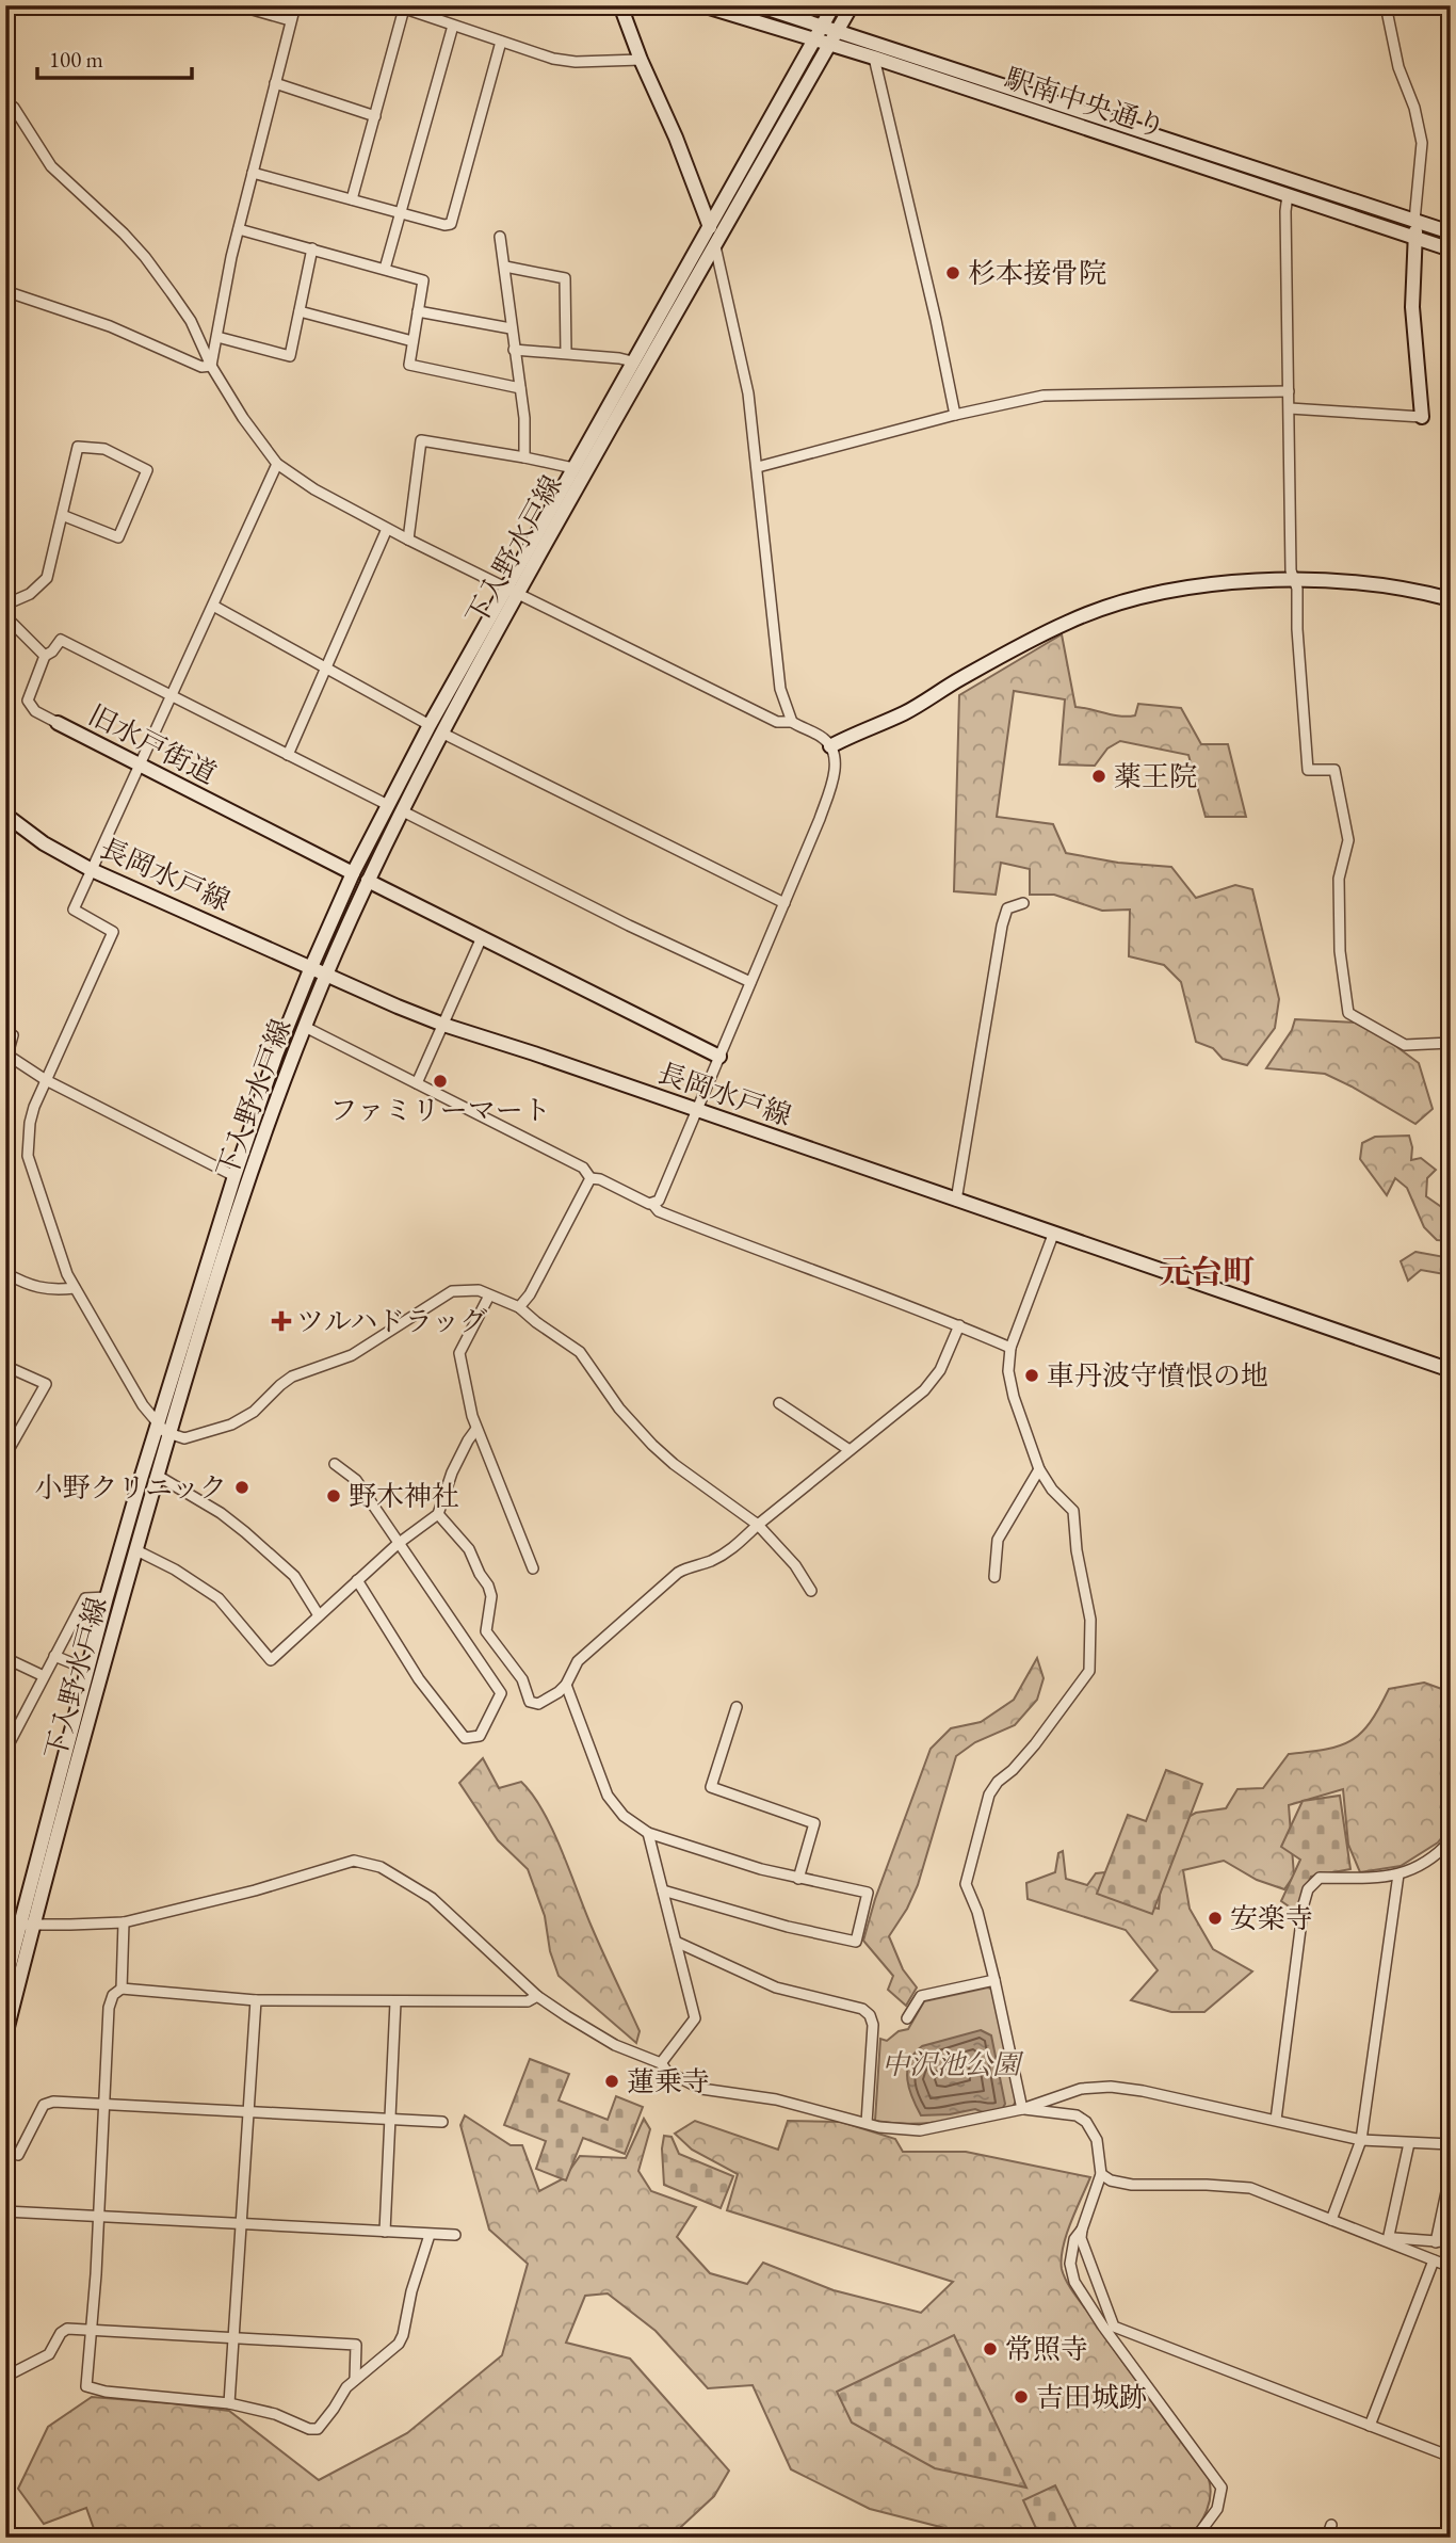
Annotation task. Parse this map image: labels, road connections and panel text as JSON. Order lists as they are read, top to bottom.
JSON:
{
  "streets": {
    "main road": [
      "駅南中央通り",
      "下入野水戸線",
      "旧水戸街道",
      "長岡水戸線"
    ]
  },
  "crossings": [
    ["駅南中央通り", "下入野水戸線"],
    ["下入野水戸線", "旧水戸街道"],
    ["下入野水戸線", "長岡水戸線"]
  ],
  "districts": ["元台町"],
  "parks": ["中沢池公園"],
  "places": {
    "other": [
      "杉本接骨院",
      "薬王院",
      "ファミリーマート",
      "車丹波守憤恨の地",
      "小野クリニック",
      "野木神社",
      "安楽寺",
      "蓮乗寺",
      "常照寺",
      "吉田城跡"
    ],
    "health": ["ツルハドラッグ"]
  },
  "scale_bar": "100 m"
}
